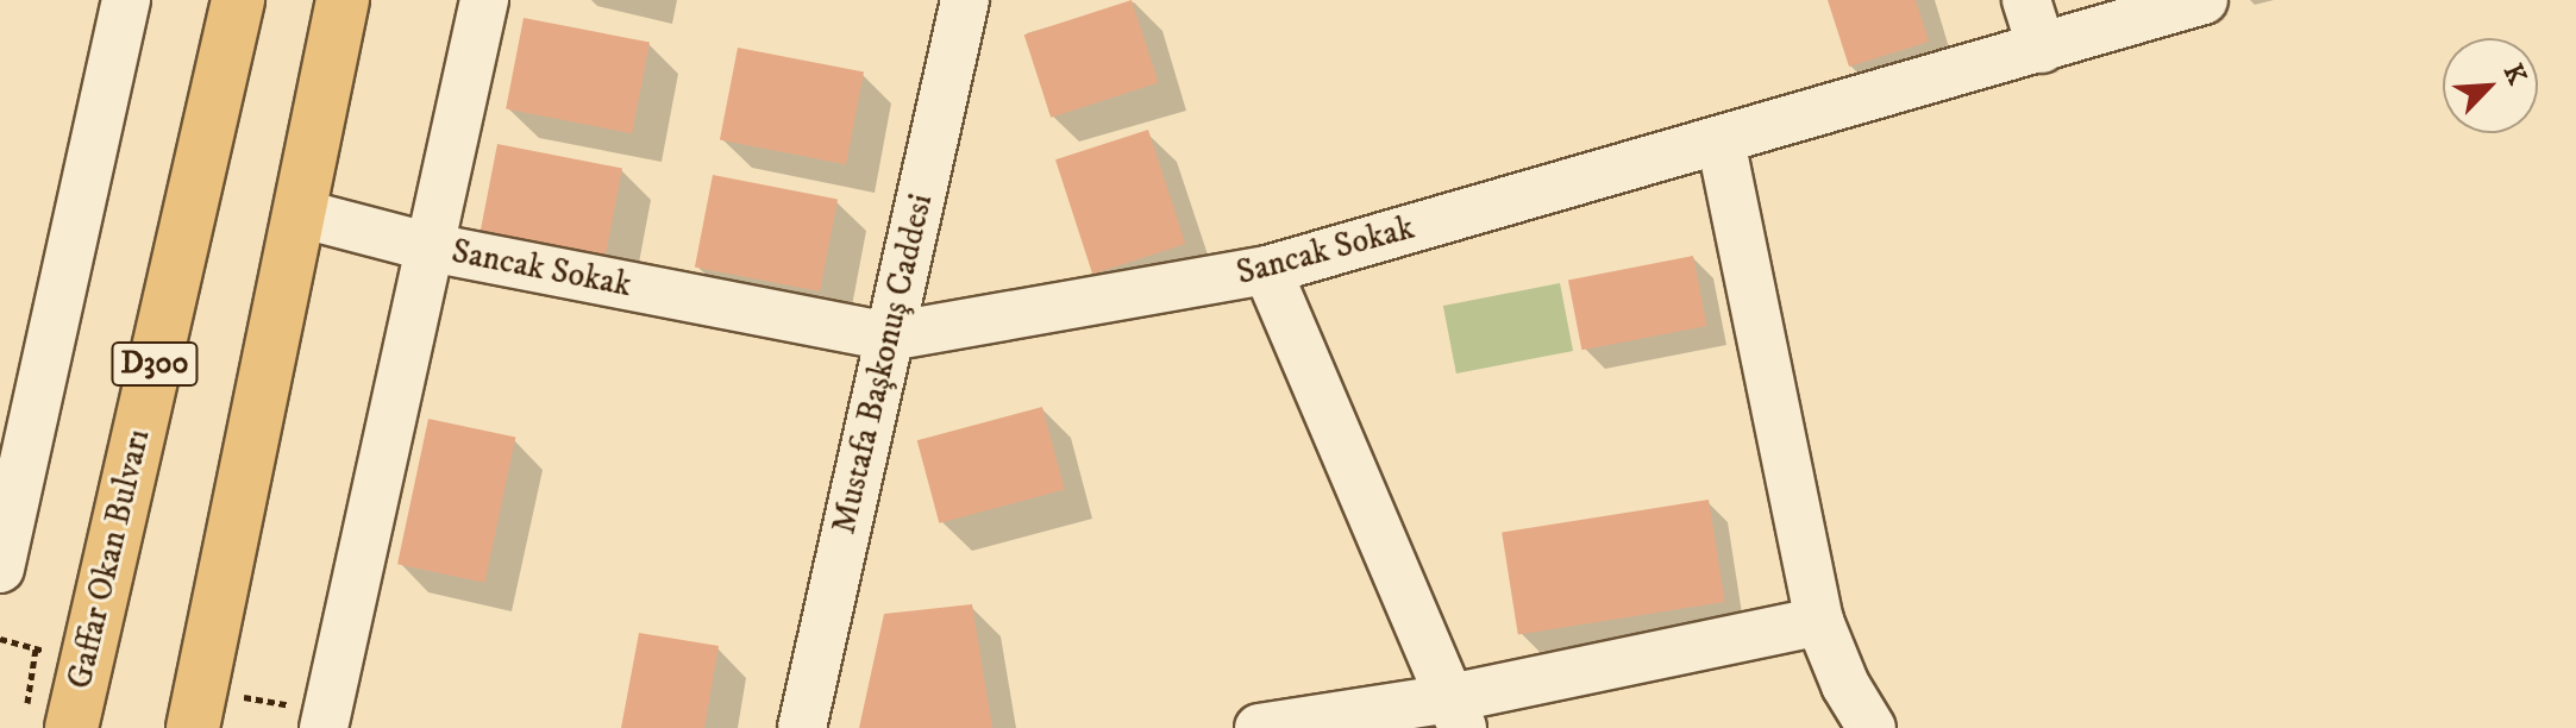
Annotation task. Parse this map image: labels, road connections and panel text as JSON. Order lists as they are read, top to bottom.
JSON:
{
  "streets": {
    "highway": ["D300", "Gaffar Okan Bulvarı"],
    "street": ["Sancak Sokak", "Mustafa Başkonuş Caddesi"]
  },
  "crossings": [
    ["Sancak Sokak", "Mustafa Başkonuş Caddesi"]
  ],
  "north": "top right"
}
